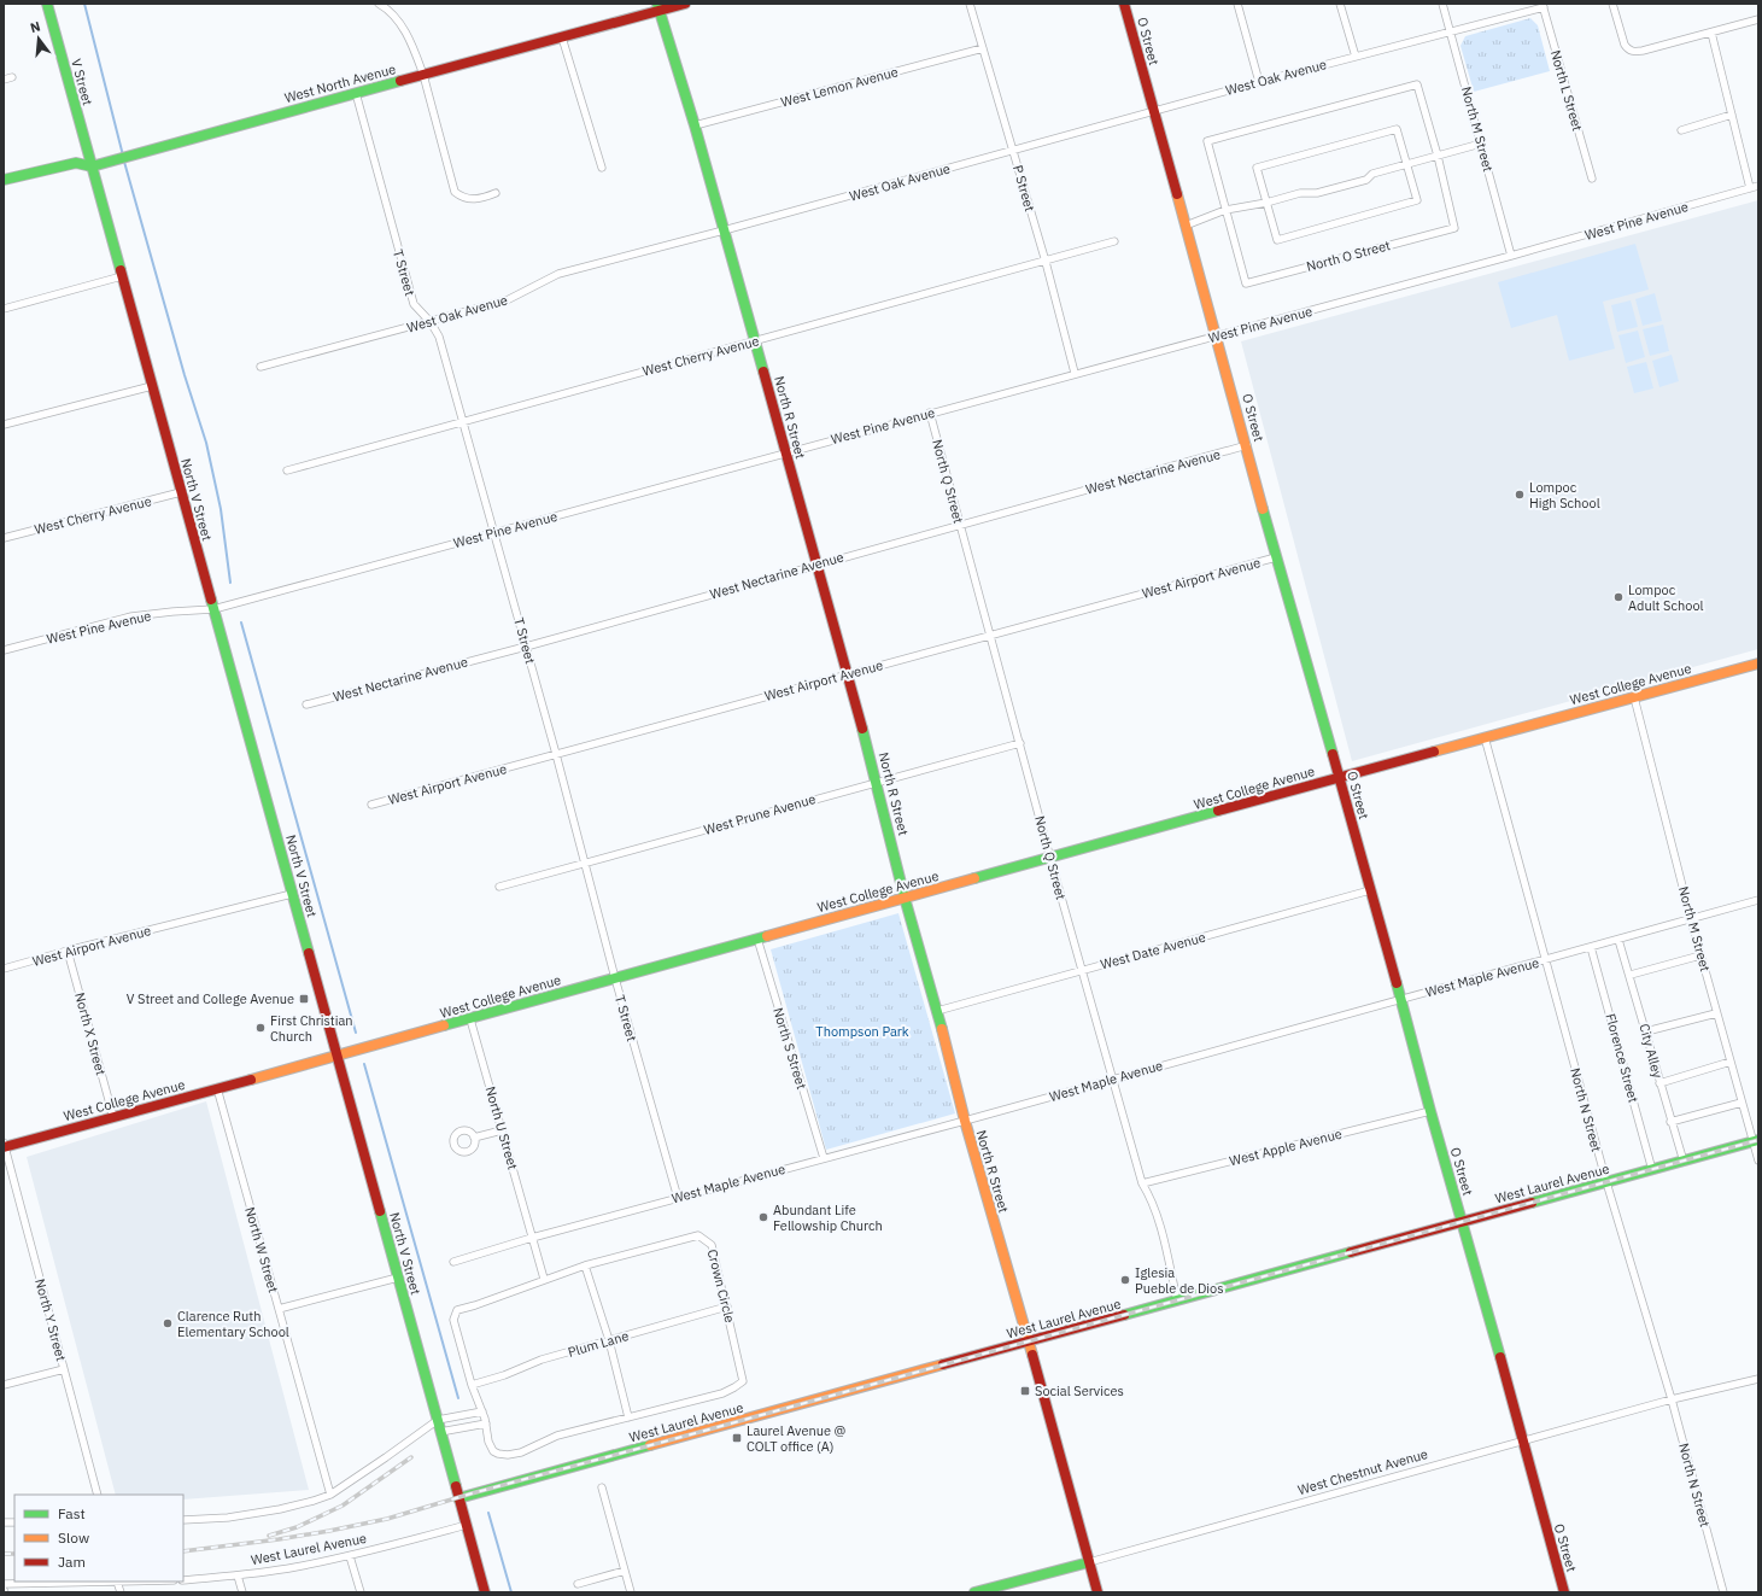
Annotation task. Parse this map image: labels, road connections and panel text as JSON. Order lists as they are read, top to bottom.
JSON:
{
  "streets": {
    "street": [
      "O Street",
      "West Oak Avenue",
      "V Street",
      "West North Avenue",
      "West Lemon Avenue",
      "North L Street",
      "North M Street",
      "P Street",
      "West Pine Avenue",
      "North O Street",
      "T Street",
      "West Cherry Avenue",
      "North R Street",
      "West Nectarine Avenue",
      "North Q Street",
      "North V Street",
      "West Airport Avenue",
      "West College Avenue",
      "West Prune Avenue",
      "West Date Avenue",
      "West Maple Avenue",
      "North X Street",
      "North S Street",
      "City Alley",
      "Florence Street",
      "North N Street",
      "North U Street",
      "West Apple Avenue",
      "West Laurel Avenue",
      "North W Street",
      "Crown Circle",
      "North Y Street",
      "Plum Lane",
      "West Chestnut Avenue"
    ]
  },
  "crossings": [
    ["O Street", "West Oak Avenue"],
    ["O Street", "West Pine Avenue"],
    ["O Street", "West Nectarine Avenue"],
    ["O Street", "West Airport Avenue"],
    ["O Street", "West College Avenue"],
    ["O Street", "West Date Avenue"],
    ["O Street", "West Maple Avenue"],
    ["O Street", "West Apple Avenue"],
    ["O Street", "West Laurel Avenue"],
    ["O Street", "West Chestnut Avenue"],
    ["West Oak Avenue", "North L Street"],
    ["West Oak Avenue", "North M Street"],
    ["West Oak Avenue", "P Street"],
    ["West Oak Avenue", "T Street"],
    ["West Oak Avenue", "North R Street"],
    ["V Street", "West North Avenue"],
    ["V Street", "North V Street"],
    ["West North Avenue", "T Street"],
    ["West North Avenue", "North R Street"],
    ["West North Avenue", "North V Street"],
    ["West Lemon Avenue", "P Street"],
    ["West Lemon Avenue", "North R Street"],
    ["North M Street", "West Pine Avenue"],
    ["North M Street", "West College Avenue"],
    ["North M Street", "West Maple Avenue"],
    ["North M Street", "West Laurel Avenue"],
    ["P Street", "West Pine Avenue"],
    ["P Street", "West Cherry Avenue"],
    ["West Pine Avenue", "T Street"],
    ["West Pine Avenue", "North R Street"],
    ["West Pine Avenue", "North Q Street"],
    ["West Pine Avenue", "North V Street"],
    ["T Street", "West Cherry Avenue"],
    ["T Street", "West Nectarine Avenue"],
    ["T Street", "West Airport Avenue"],
    ["T Street", "West College Avenue"],
    ["T Street", "West Prune Avenue"],
    ["T Street", "West Maple Avenue"],
    ["West Cherry Avenue", "North R Street"],
    ["West Cherry Avenue", "North V Street"],
    ["North R Street", "West Nectarine Avenue"],
    ["North R Street", "West Airport Avenue"],
    ["North R Street", "West College Avenue"],
    ["North R Street", "West Prune Avenue"],
    ["North R Street", "West Date Avenue"],
    ["North R Street", "West Maple Avenue"],
    ["North R Street", "West Laurel Avenue"],
    ["North R Street", "West Chestnut Avenue"],
    ["West Nectarine Avenue", "North Q Street"],
    ["North Q Street", "West Airport Avenue"],
    ["North Q Street", "West College Avenue"],
    ["North Q Street", "West Prune Avenue"],
    ["North Q Street", "West Date Avenue"],
    ["North Q Street", "West Maple Avenue"],
    ["North Q Street", "West Apple Avenue"],
    ["North Q Street", "West Laurel Avenue"],
    ["North V Street", "West Airport Avenue"],
    ["North V Street", "West College Avenue"],
    ["North V Street", "West Laurel Avenue"],
    ["West Airport Avenue", "North X Street"],
    ["West College Avenue", "North X Street"],
    ["West College Avenue", "North S Street"],
    ["West College Avenue", "North N Street"],
    ["West College Avenue", "North U Street"],
    ["West College Avenue", "North W Street"],
    ["West College Avenue", "North Y Street"],
    ["West Maple Avenue", "North S Street"],
    ["West Maple Avenue", "City Alley"],
    ["West Maple Avenue", "Florence Street"],
    ["West Maple Avenue", "North N Street"],
    ["West Maple Avenue", "North U Street"],
    ["City Alley", "West Laurel Avenue"],
    ["Florence Street", "West Laurel Avenue"],
    ["North N Street", "West Laurel Avenue"],
    ["North N Street", "West Chestnut Avenue"],
    ["North U Street", "Crown Circle"],
    ["Crown Circle", "Plum Lane"]
  ],
  "parks": ["Thompson Park"],
  "places": {
    "other": [
      "Lompoc High School",
      "Lompoc Adult School",
      "First Christian Church",
      "Abundant Life Fellowship Church",
      "Iglesia Pueble de Dios",
      "Clarence Ruth Elementary School"
    ],
    "transit": ["V Street and College Avenue", "Social Services", "Laurel Avenue @ COLT office (A)"]
  },
  "legend": ["Fast", "Slow", "Jam"],
  "north": "top"
}
